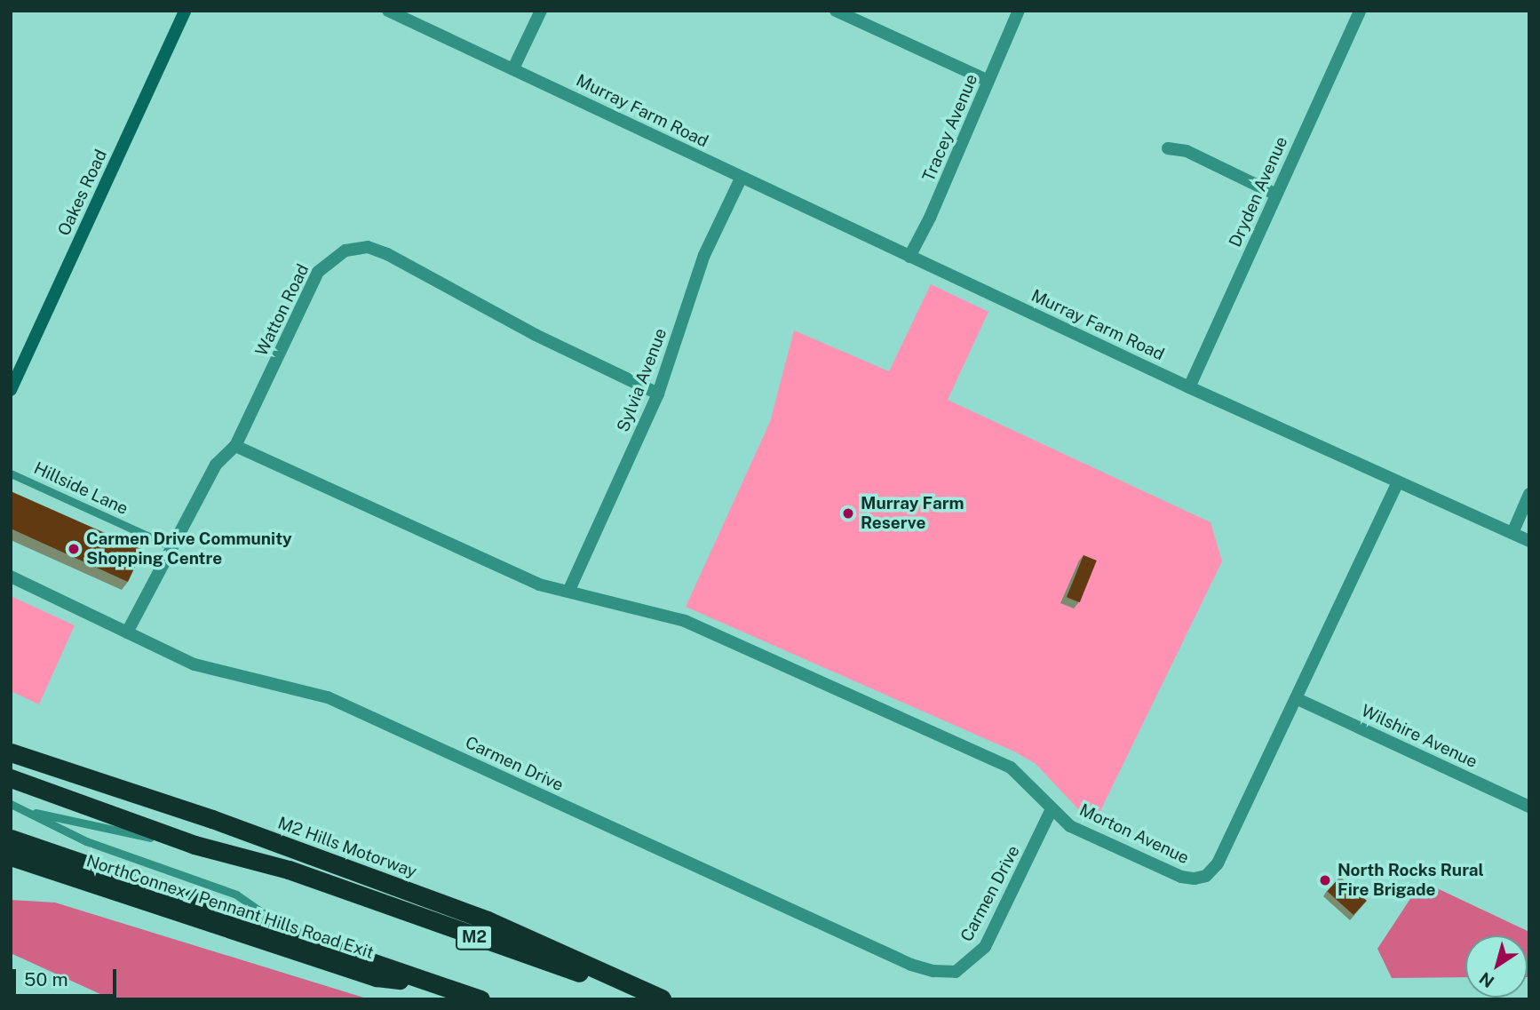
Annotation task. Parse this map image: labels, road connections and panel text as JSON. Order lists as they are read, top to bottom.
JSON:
{
  "streets": {
    "highway": ["M2 Hills Motorway", "NorthConnex / Pennant Hills Road Exit", "M2"],
    "main road": ["Oakes Road"],
    "street": [
      "Murray Farm Road",
      "Tracey Avenue",
      "Dryden Avenue",
      "Watton Road",
      "Sylvia Avenue",
      "Wilshire Avenue",
      "Carmen Drive",
      "Morton Avenue"
    ],
    "lane": ["Hillside Lane"]
  },
  "crossings": [
    ["Murray Farm Road", "Tracey Avenue"],
    ["Murray Farm Road", "Dryden Avenue"],
    ["Murray Farm Road", "Sylvia Avenue"],
    ["Watton Road", "Sylvia Avenue"],
    ["Watton Road", "Hillside Lane"],
    ["Watton Road", "Carmen Drive"],
    ["Wilshire Avenue", "Morton Avenue"],
    ["Carmen Drive", "Morton Avenue"],
    ["M2 Hills Motorway", "M2"],
    ["NorthConnex / Pennant Hills Road Exit", "M2"]
  ],
  "places": ["Murray Farm Reserve", "Carmen Drive Community Shopping Centre", "North Rocks Rural Fire Brigade"],
  "scale_bar": "50 m",
  "north": "bottom left"
}
